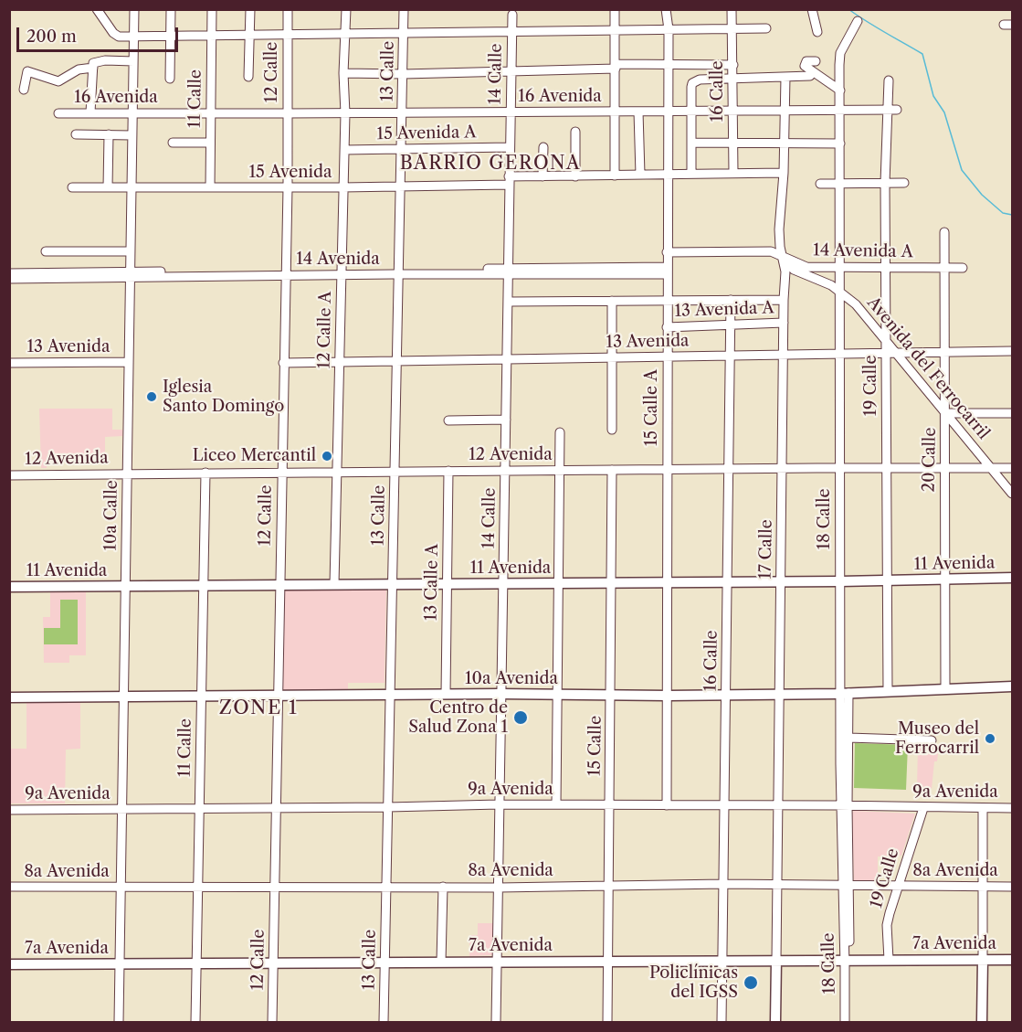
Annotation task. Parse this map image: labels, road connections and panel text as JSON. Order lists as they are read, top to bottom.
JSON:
{
  "streets": {
    "main road": [
      "17 Calle",
      "11 Avenida",
      "10a Avenida",
      "7a Avenida"
    ],
    "street": [
      "13 Calle",
      "12 Calle",
      "14 Calle",
      "16 Calle",
      "16 Avenida",
      "11 Calle",
      "15 Avenida A",
      "15 Avenida",
      "14 Avenida A",
      "14 Avenida",
      "13 Avenida A",
      "12 Calle A",
      "13 Avenida",
      "Avenida del Ferrocarril",
      "19 Calle",
      "15 Calle A",
      "12 Avenida",
      "20 Calle",
      "10a Calle",
      "18 Calle",
      "13 Calle A",
      "15 Calle",
      "9a Avenida",
      "8a Avenida"
    ]
  },
  "crossings": [
    ["13 Calle", "16 Avenida"],
    ["13 Calle", "15 Avenida A"],
    ["13 Calle", "15 Avenida"],
    ["13 Calle", "14 Avenida"],
    ["13 Calle", "13 Avenida"],
    ["13 Calle", "12 Avenida"],
    ["13 Calle", "11 Avenida"],
    ["13 Calle", "10a Avenida"],
    ["13 Calle", "9a Avenida"],
    ["13 Calle", "8a Avenida"],
    ["13 Calle", "7a Avenida"],
    ["12 Calle", "16 Avenida"],
    ["12 Calle", "15 Avenida"],
    ["12 Calle", "14 Avenida"],
    ["12 Calle", "13 Avenida"],
    ["12 Calle", "12 Avenida"],
    ["12 Calle", "11 Avenida"],
    ["12 Calle", "10a Avenida"],
    ["12 Calle", "9a Avenida"],
    ["12 Calle", "8a Avenida"],
    ["12 Calle", "7a Avenida"],
    ["14 Calle", "16 Avenida"],
    ["14 Calle", "15 Avenida A"],
    ["14 Calle", "15 Avenida"],
    ["14 Calle", "14 Avenida"],
    ["14 Calle", "13 Avenida"],
    ["14 Calle", "12 Avenida"],
    ["14 Calle", "11 Avenida"],
    ["14 Calle", "10a Avenida"],
    ["14 Calle", "9a Avenida"],
    ["14 Calle", "8a Avenida"],
    ["14 Calle", "7a Avenida"],
    ["16 Calle", "16 Avenida"],
    ["16 Calle", "15 Avenida"],
    ["16 Calle", "13 Avenida A"],
    ["16 Calle", "13 Avenida"],
    ["16 Calle", "12 Avenida"],
    ["16 Calle", "11 Avenida"],
    ["16 Calle", "10a Avenida"],
    ["16 Calle", "9a Avenida"],
    ["16 Calle", "8a Avenida"],
    ["16 Calle", "7a Avenida"],
    ["16 Avenida", "11 Calle"],
    ["16 Avenida", "12 Calle A"],
    ["16 Avenida", "19 Calle"],
    ["16 Avenida", "15 Calle A"],
    ["16 Avenida", "10a Calle"],
    ["16 Avenida", "18 Calle"],
    ["16 Avenida", "17 Calle"],
    ["11 Calle", "15 Avenida"],
    ["11 Calle", "12 Avenida"],
    ["11 Calle", "11 Avenida"],
    ["11 Calle", "10a Avenida"],
    ["11 Calle", "9a Avenida"],
    ["11 Calle", "8a Avenida"],
    ["11 Calle", "7a Avenida"],
    ["15 Avenida A", "12 Calle A"],
    ["15 Avenida", "12 Calle A"],
    ["15 Avenida", "15 Calle A"],
    ["15 Avenida", "10a Calle"],
    ["15 Avenida", "17 Calle"],
    ["14 Avenida A", "Avenida del Ferrocarril"],
    ["14 Avenida A", "19 Calle"],
    ["14 Avenida A", "15 Calle A"],
    ["14 Avenida A", "20 Calle"],
    ["14 Avenida A", "18 Calle"],
    ["14 Avenida A", "17 Calle"],
    ["14 Avenida", "12 Calle A"],
    ["14 Avenida", "15 Calle A"],
    ["14 Avenida", "10a Calle"],
    ["13 Avenida A", "15 Calle A"],
    ["13 Avenida A", "17 Calle"],
    ["12 Calle A", "13 Avenida"],
    ["12 Calle A", "12 Avenida"],
    ["12 Calle A", "11 Avenida"],
    ["13 Avenida", "Avenida del Ferrocarril"],
    ["13 Avenida", "19 Calle"],
    ["13 Avenida", "15 Calle A"],
    ["13 Avenida", "20 Calle"],
    ["13 Avenida", "10a Calle"],
    ["13 Avenida", "18 Calle"],
    ["13 Avenida", "17 Calle"],
    ["Avenida del Ferrocarril", "19 Calle"],
    ["Avenida del Ferrocarril", "12 Avenida"],
    ["Avenida del Ferrocarril", "20 Calle"],
    ["Avenida del Ferrocarril", "18 Calle"],
    ["Avenida del Ferrocarril", "17 Calle"],
    ["19 Calle", "12 Avenida"],
    ["19 Calle", "11 Avenida"],
    ["19 Calle", "10a Avenida"],
    ["19 Calle", "9a Avenida"],
    ["19 Calle", "8a Avenida"],
    ["19 Calle", "7a Avenida"],
    ["15 Calle A", "12 Avenida"],
    ["15 Calle A", "11 Avenida"],
    ["15 Calle A", "10a Avenida"],
    ["15 Calle A", "9a Avenida"],
    ["12 Avenida", "20 Calle"],
    ["12 Avenida", "10a Calle"],
    ["12 Avenida", "18 Calle"],
    ["12 Avenida", "17 Calle"],
    ["12 Avenida", "13 Calle A"],
    ["12 Avenida", "15 Calle"],
    ["20 Calle", "11 Avenida"],
    ["20 Calle", "10a Avenida"],
    ["10a Calle", "11 Avenida"],
    ["10a Calle", "10a Avenida"],
    ["10a Calle", "9a Avenida"],
    ["10a Calle", "8a Avenida"],
    ["10a Calle", "7a Avenida"],
    ["18 Calle", "11 Avenida"],
    ["18 Calle", "10a Avenida"],
    ["18 Calle", "9a Avenida"],
    ["18 Calle", "8a Avenida"],
    ["18 Calle", "7a Avenida"],
    ["17 Calle", "11 Avenida"],
    ["17 Calle", "10a Avenida"],
    ["17 Calle", "9a Avenida"],
    ["17 Calle", "8a Avenida"],
    ["17 Calle", "7a Avenida"],
    ["11 Avenida", "13 Calle A"],
    ["11 Avenida", "15 Calle"],
    ["13 Calle A", "10a Avenida"],
    ["10a Avenida", "15 Calle"],
    ["15 Calle", "9a Avenida"],
    ["15 Calle", "8a Avenida"],
    ["15 Calle", "7a Avenida"]
  ],
  "districts": ["BARRIO GERONA", "ZONE 1"],
  "places": [
    "Iglesia Santo Domingo",
    "Liceo Mercantil",
    "Centro de Salud Zona 1",
    "Museo del Ferrocarril",
    "Policlínicas del IGSS"
  ],
  "scale_bar": "200 m"
}
